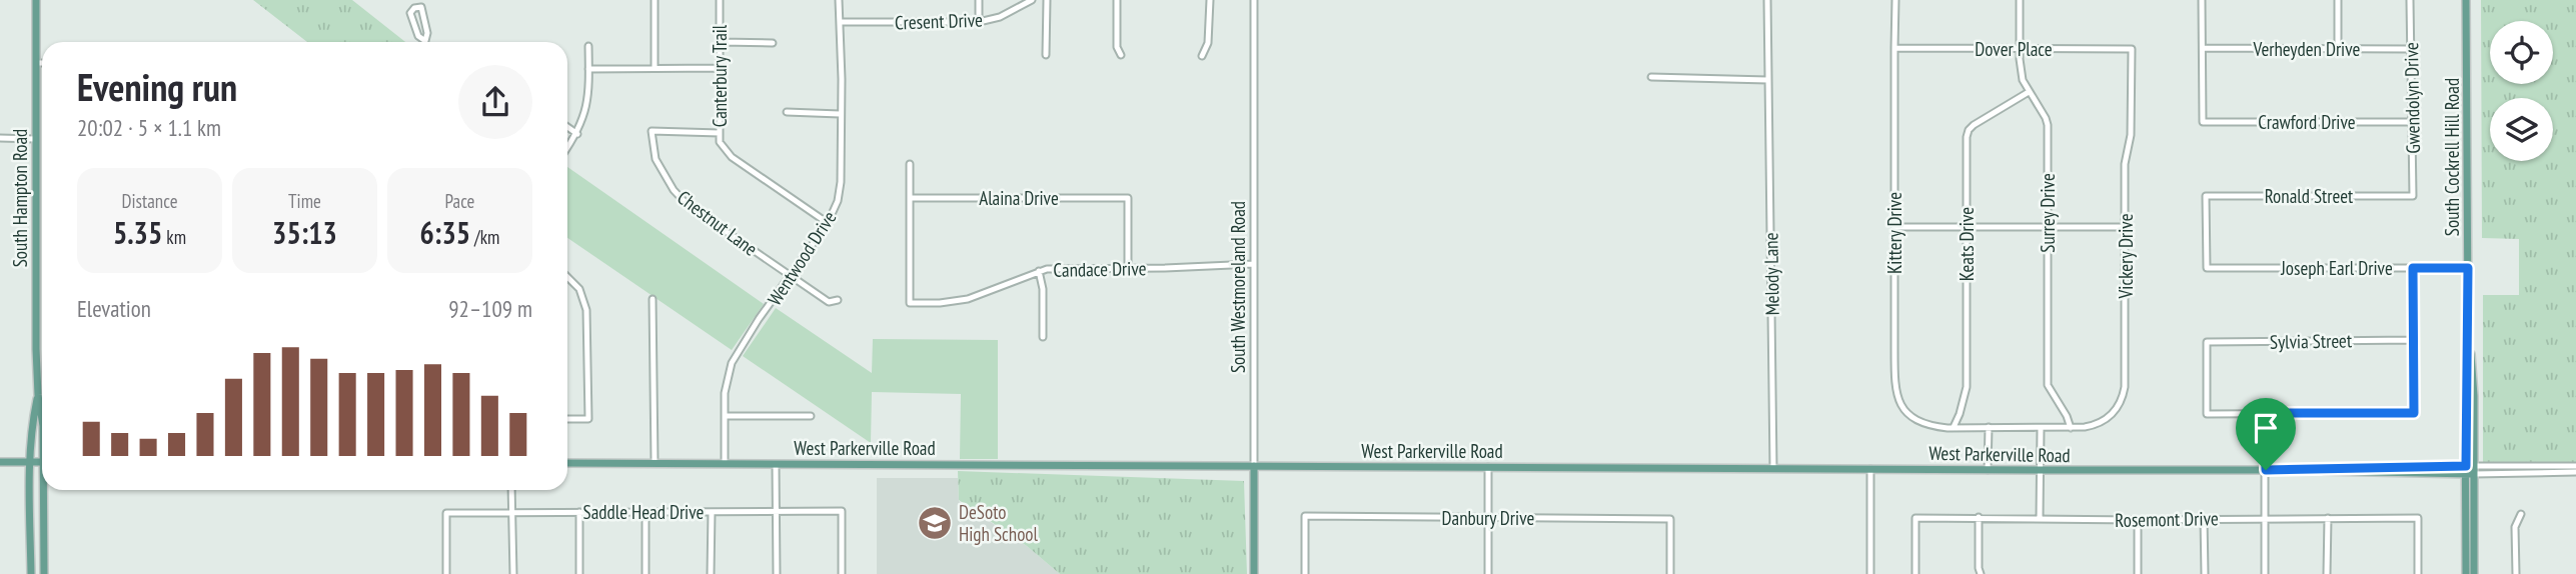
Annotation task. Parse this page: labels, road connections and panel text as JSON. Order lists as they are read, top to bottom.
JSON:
{
  "streets": {
    "main road": [
      "South Cockrell Hill Road",
      "South Hampton Road",
      "South Westmoreland Road",
      "West Parkerville Road"
    ],
    "street": [
      "Cresent Drive",
      "Dover Place",
      "Verheyden Drive",
      "Canterbury Trail",
      "Gwendolyn Drive",
      "Crawford Drive",
      "Ronald Street",
      "Alaina Drive",
      "Surrey Drive",
      "Chestnut Lane",
      "Kittery Drive",
      "Keats Drive",
      "Vickery Drive",
      "Wentwood Drive",
      "Joseph Earl Drive",
      "Candace Drive",
      "Melody Lane",
      "Sylvia Street",
      "Saddle Head Drive",
      "Danbury Drive",
      "Rosemont Drive"
    ]
  },
  "crossings": [
    ["Cresent Drive", "Wentwood Drive"],
    ["Dover Place", "Surrey Drive"],
    ["Dover Place", "Kittery Drive"],
    ["Dover Place", "Vickery Drive"],
    ["Verheyden Drive", "Gwendolyn Drive"],
    ["Verheyden Drive", "Crawford Drive"],
    ["Canterbury Trail", "Chestnut Lane"],
    ["Canterbury Trail", "Wentwood Drive"],
    ["Gwendolyn Drive", "Crawford Drive"],
    ["Gwendolyn Drive", "Ronald Street"],
    ["South Cockrell Hill Road", "Joseph Earl Drive"],
    ["South Cockrell Hill Road", "West Parkerville Road"],
    ["Ronald Street", "Joseph Earl Drive"],
    ["Alaina Drive", "Candace Drive"],
    ["Surrey Drive", "Keats Drive"],
    ["Surrey Drive", "Vickery Drive"],
    ["Chestnut Lane", "Wentwood Drive"],
    ["Kittery Drive", "Keats Drive"],
    ["Kittery Drive", "Vickery Drive"],
    ["Keats Drive", "Vickery Drive"],
    ["Wentwood Drive", "West Parkerville Road"],
    ["Candace Drive", "South Westmoreland Road"],
    ["Melody Lane", "West Parkerville Road"],
    ["South Westmoreland Road", "West Parkerville Road"]
  ],
  "places": {
    "school or university": ["DeSoto High School"]
  },
  "page": {
    "heading": ["Evening run", "20:02 · 5 × 1.1 km"],
    "stats": [
      ["Distance", "5.35 km"],
      ["Time", "35:13"],
      ["Pace", "6:35 /km"]
    ],
    "chart": ["Elevation", "92–109 m"]
  }
}
